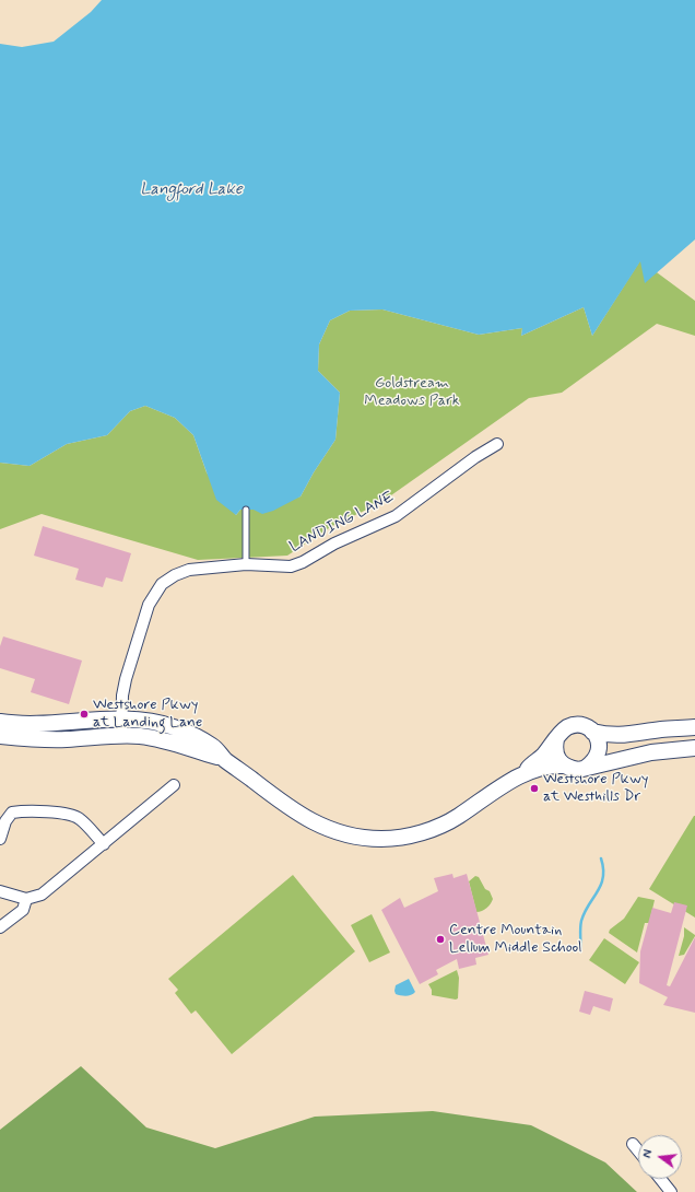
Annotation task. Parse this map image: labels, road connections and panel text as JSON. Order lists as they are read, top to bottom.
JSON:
{
  "streets": {
    "street": ["LANDING LANE"]
  },
  "water": ["Langford Lake"],
  "parks": ["Goldstream Meadows Park"],
  "places": ["Westshore Pkwy at Landing Lane", "Westshore Pkwy at Westhills Dr", "Centre Mountain Lellum Middle School"],
  "north": "left"
}
